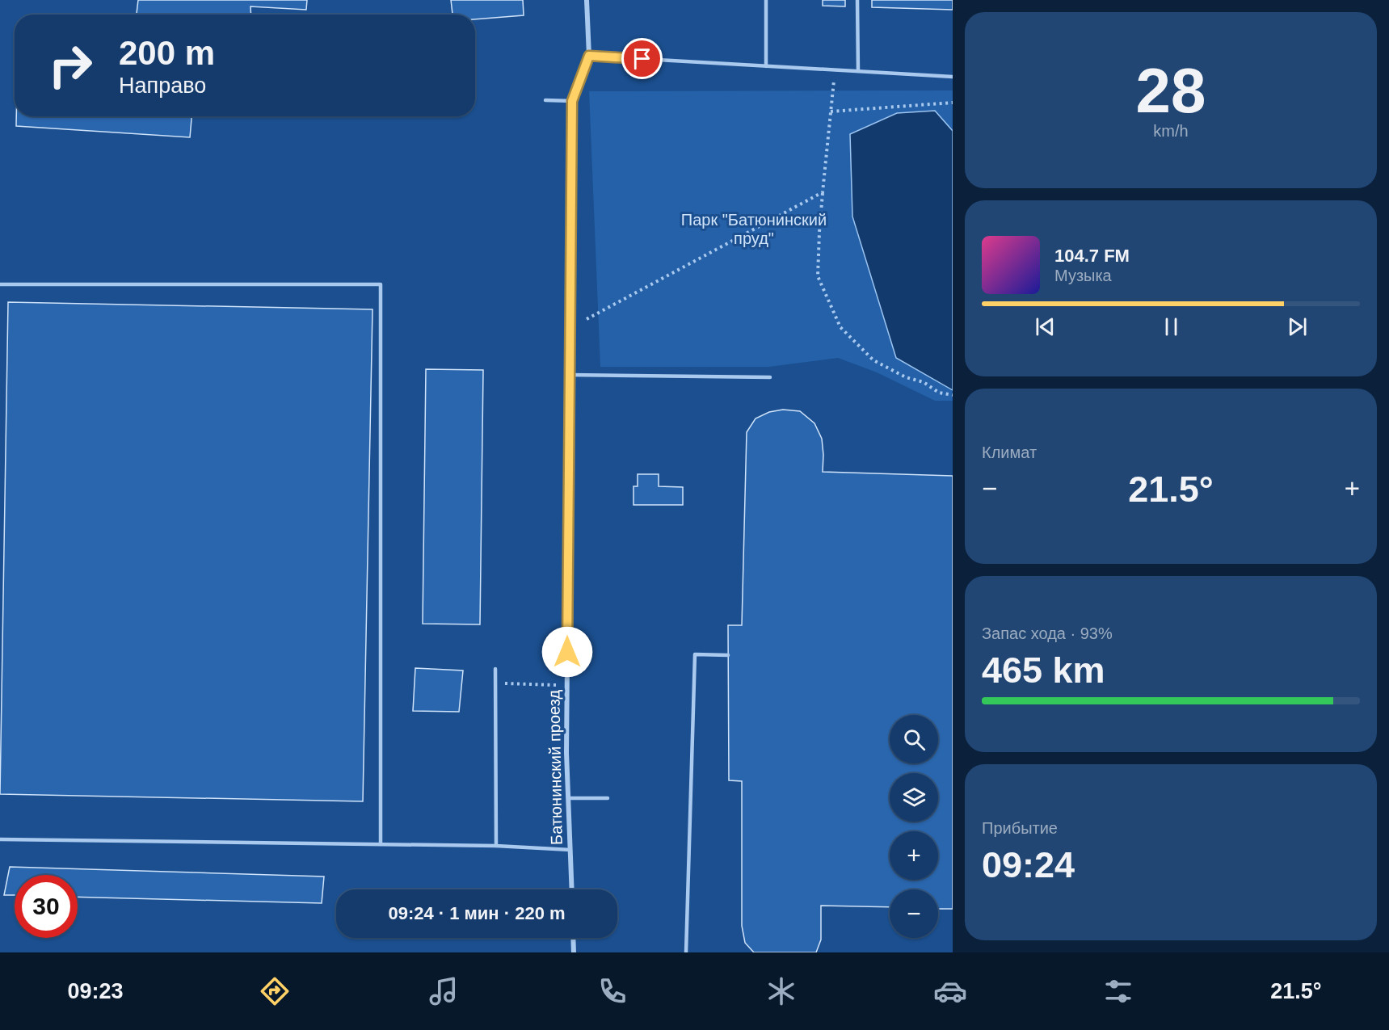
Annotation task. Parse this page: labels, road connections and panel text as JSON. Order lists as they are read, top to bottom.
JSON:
{
  "streets": {
    "street": ["Батюнинский проезд"]
  },
  "parks": ["Парк \"Батюнинский пруд\""],
  "page": {
    "tile": [
      ["28", "km/h"],
      "Климат",
      ["Запас хода · 93%", "465 km"],
      ["Прибытие", "09:24"]
    ],
    "turn": ["200 m", "Направо"],
    "song": ["104.7 FM", "Музыка"],
    "heat": ["−", "21.5°", "+"],
    "map_buttons": ["+", "−"],
    "limit": "30",
    "trip": "09:24 · 1 мин · 220 m",
    "tabs": ["09:23", "21.5°"]
  }
}
